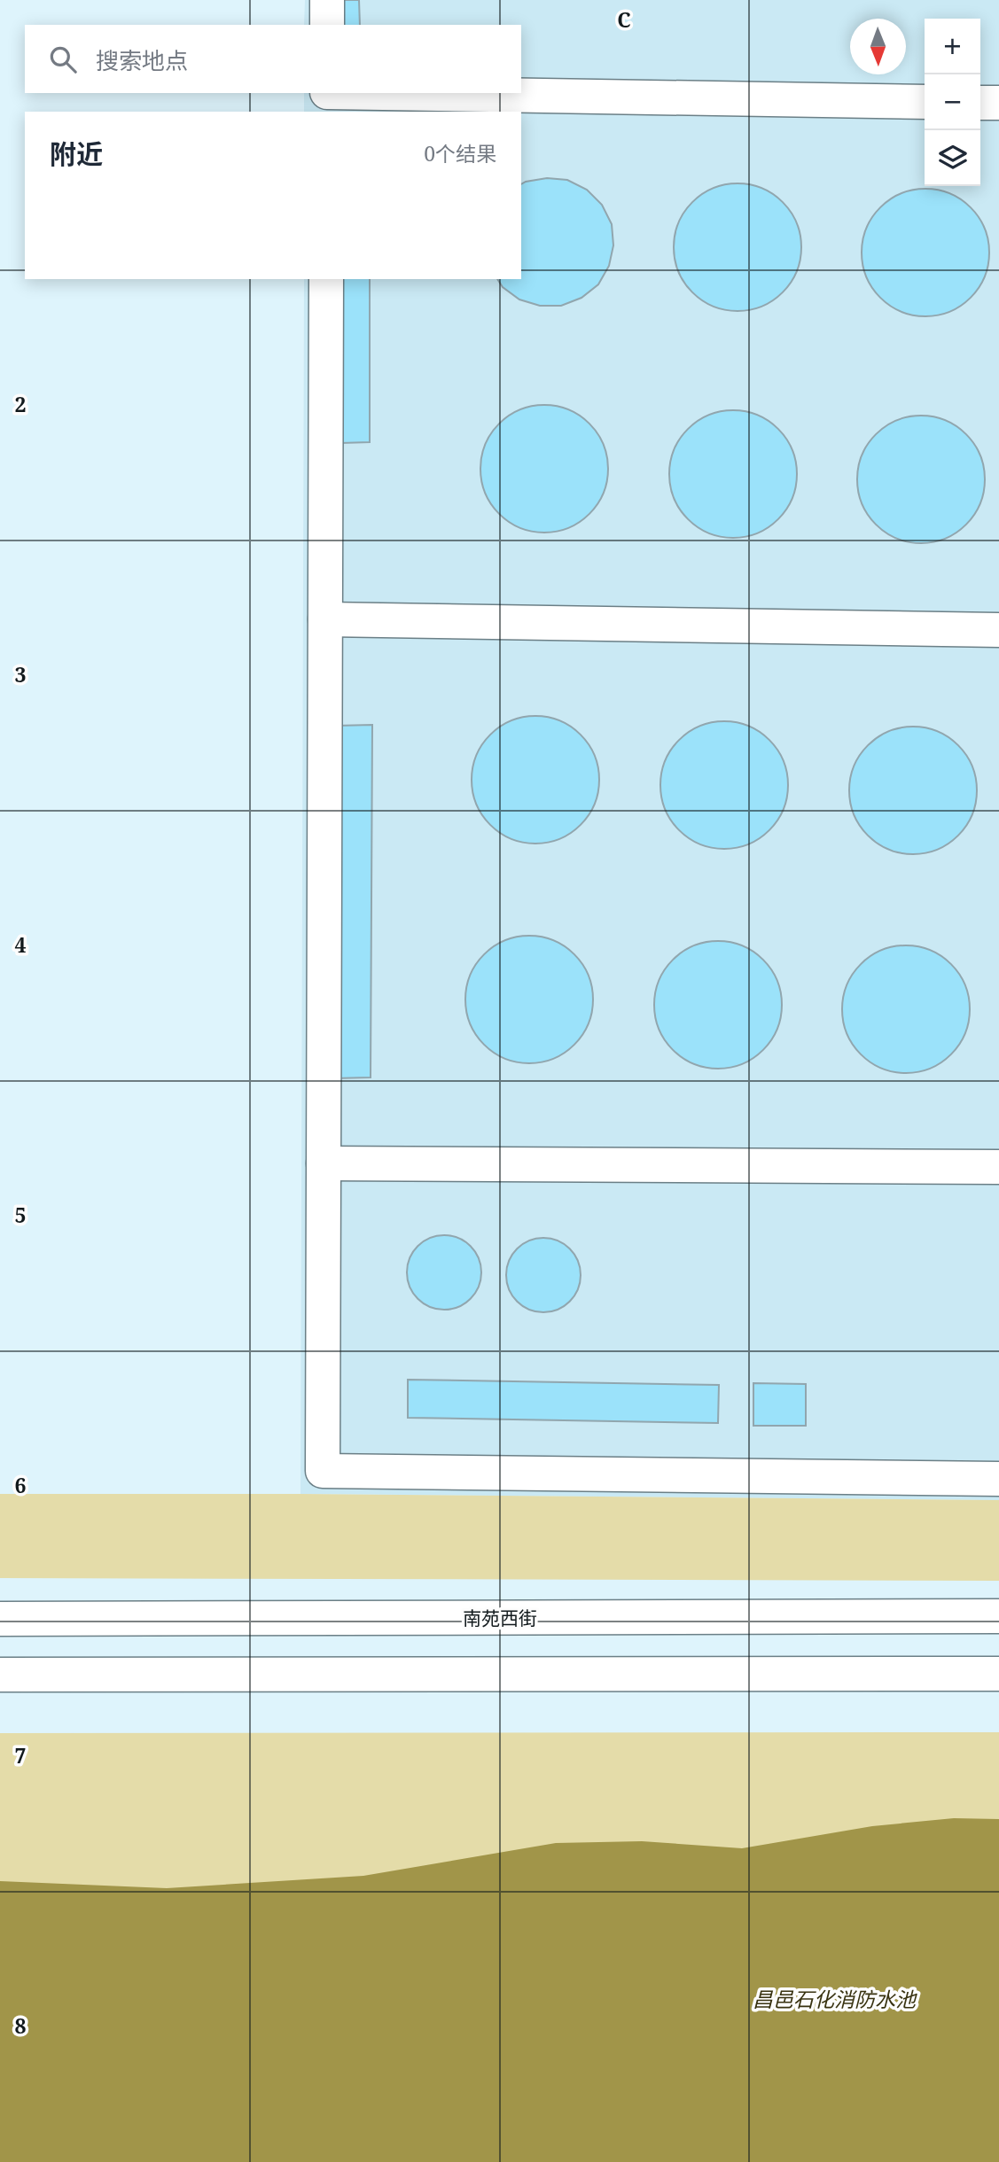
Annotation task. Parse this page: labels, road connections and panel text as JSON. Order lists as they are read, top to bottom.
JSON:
{
  "streets": {
    "main road": ["南苑西街"]
  },
  "water": ["昌邑石化消防水池"],
  "north": "bottom",
  "page": {
    "map_buttons": ["+", "−"],
    "search": "搜索地点",
    "heading": ["附近", "0个结果"]
  },
  "grid": {
    "columns": ["C"],
    "rows": [
      "2",
      "3",
      "4",
      "5",
      "6",
      "7",
      "8"
    ]
  }
}
